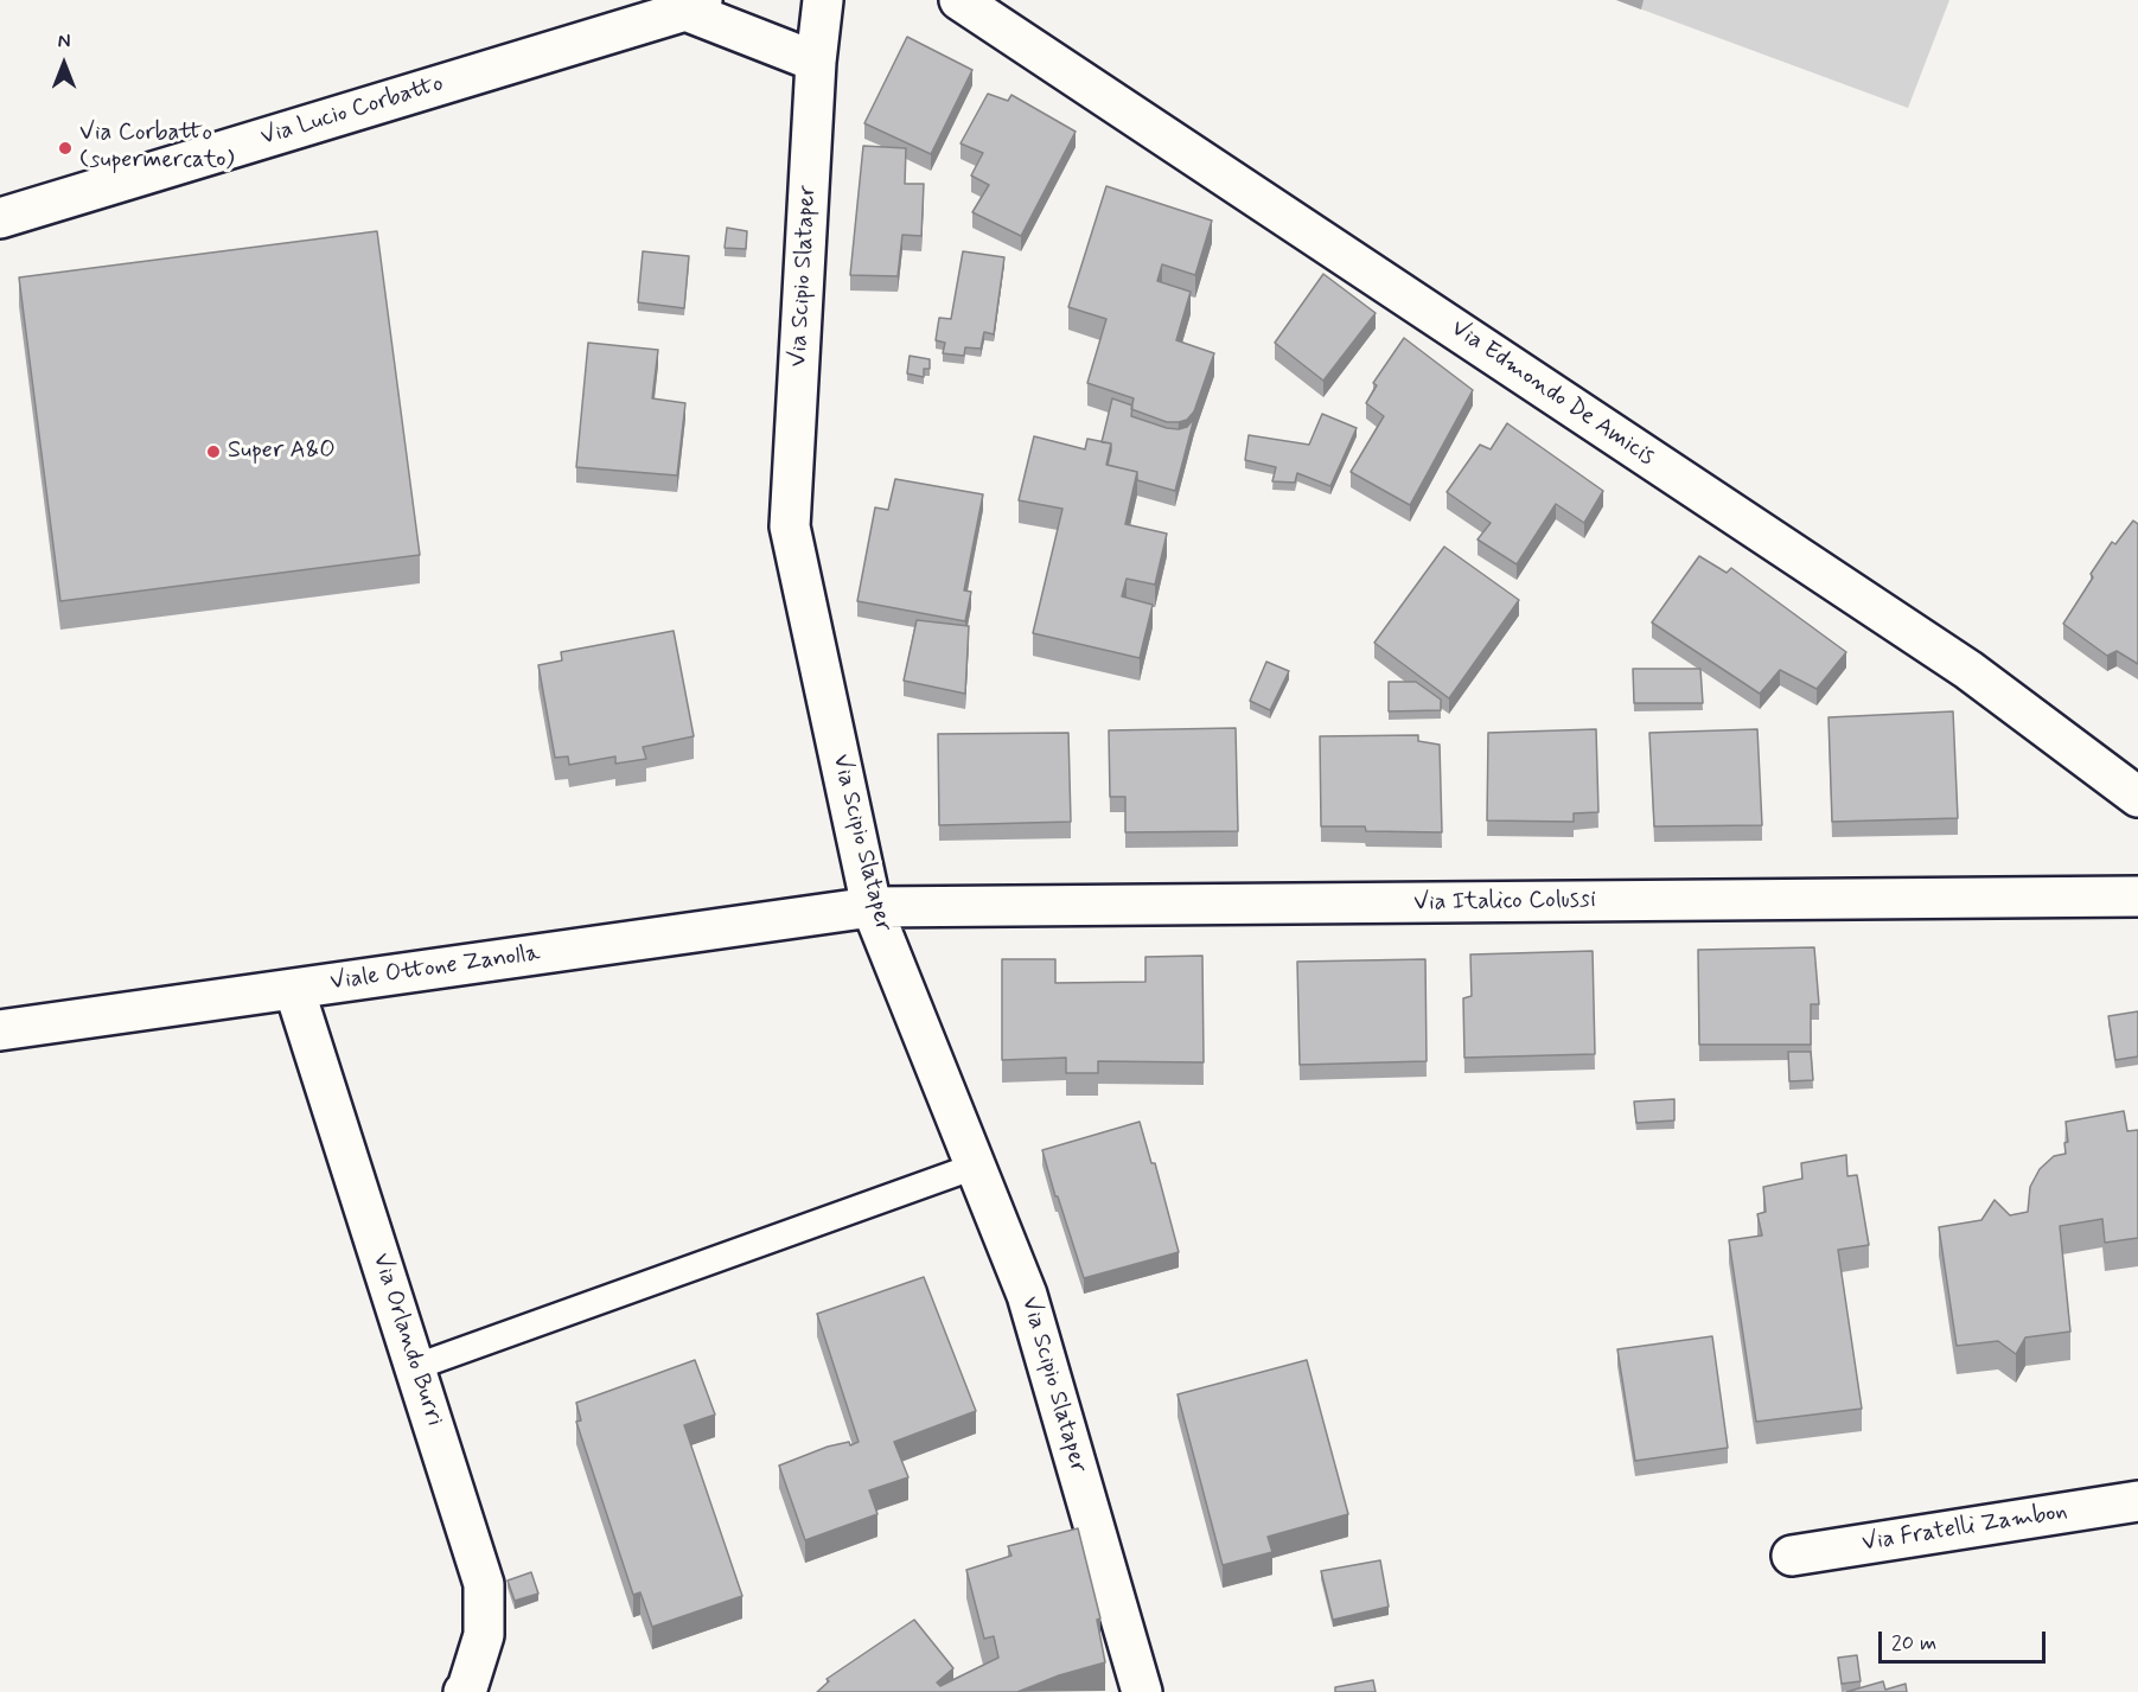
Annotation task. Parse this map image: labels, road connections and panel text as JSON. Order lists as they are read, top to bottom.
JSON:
{
  "streets": {
    "street": [
      "Via Lucio Corbatto",
      "Via Scipio Slataper",
      "Via Edmondo De Amicis",
      "Via Italico Colussi",
      "Viale Ottone Zanolla",
      "Via Orlando Burri",
      "Via Fratelli Zambon"
    ]
  },
  "crossings": [
    ["Via Scipio Slataper", "Via Italico Colussi"],
    ["Via Scipio Slataper", "Viale Ottone Zanolla"],
    ["Via Italico Colussi", "Viale Ottone Zanolla"],
    ["Viale Ottone Zanolla", "Via Orlando Burri"]
  ],
  "places": ["Via Corbatto (supermercato)", "Super A&O"],
  "scale_bar": "20 m",
  "north": "top"
}
